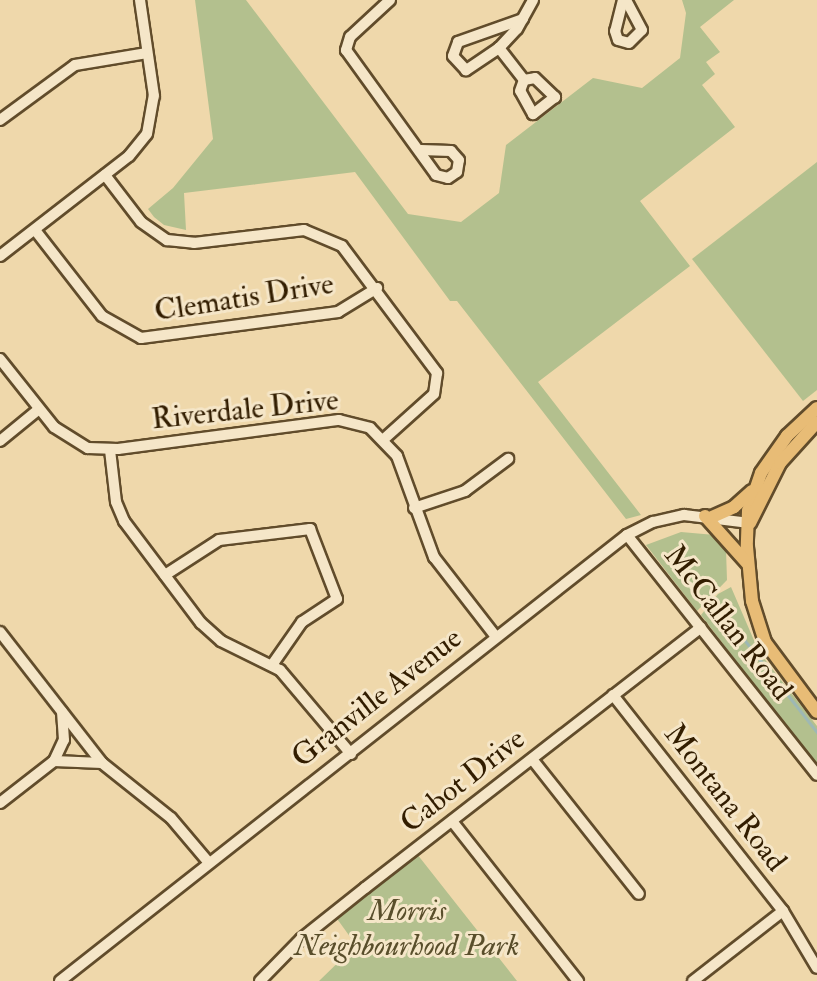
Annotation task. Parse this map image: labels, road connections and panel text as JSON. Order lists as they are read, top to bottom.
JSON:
{
  "streets": {
    "street": [
      "Clematis Drive",
      "Riverdale Drive",
      "McCallan Road",
      "Granville Avenue",
      "Cabot Drive",
      "Montana Road"
    ]
  },
  "crossings": [
    ["McCallan Road", "Granville Avenue"],
    ["McCallan Road", "Cabot Drive"],
    ["Cabot Drive", "Montana Road"]
  ],
  "parks": ["Morris Neighbourhood Park"]
}
